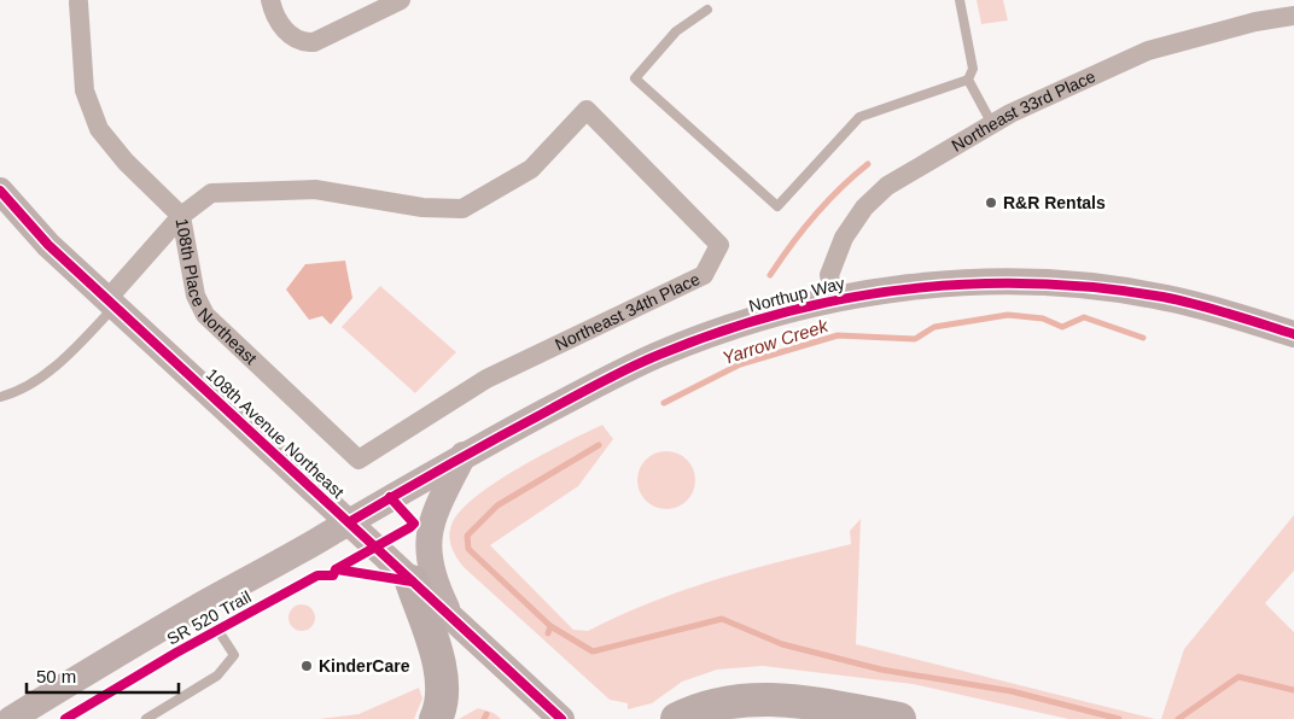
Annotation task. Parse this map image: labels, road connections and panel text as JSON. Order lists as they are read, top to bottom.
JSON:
{
  "streets": {
    "main road": ["Northup Way", "108th Avenue Northeast"],
    "street": ["Northeast 33rd Place", "108th Place Northeast", "Northeast 34th Place"],
    "cycle path": ["SR 520 Trail"]
  },
  "crossings": [
    ["Northeast 33rd Place", "Northup Way"],
    ["108th Place Northeast", "Northeast 34th Place"],
    ["Northup Way", "108th Avenue Northeast"]
  ],
  "water": ["Yarrow Creek"],
  "places": ["R&R Rentals", "KinderCare"],
  "scale_bar": "50 m"
}
